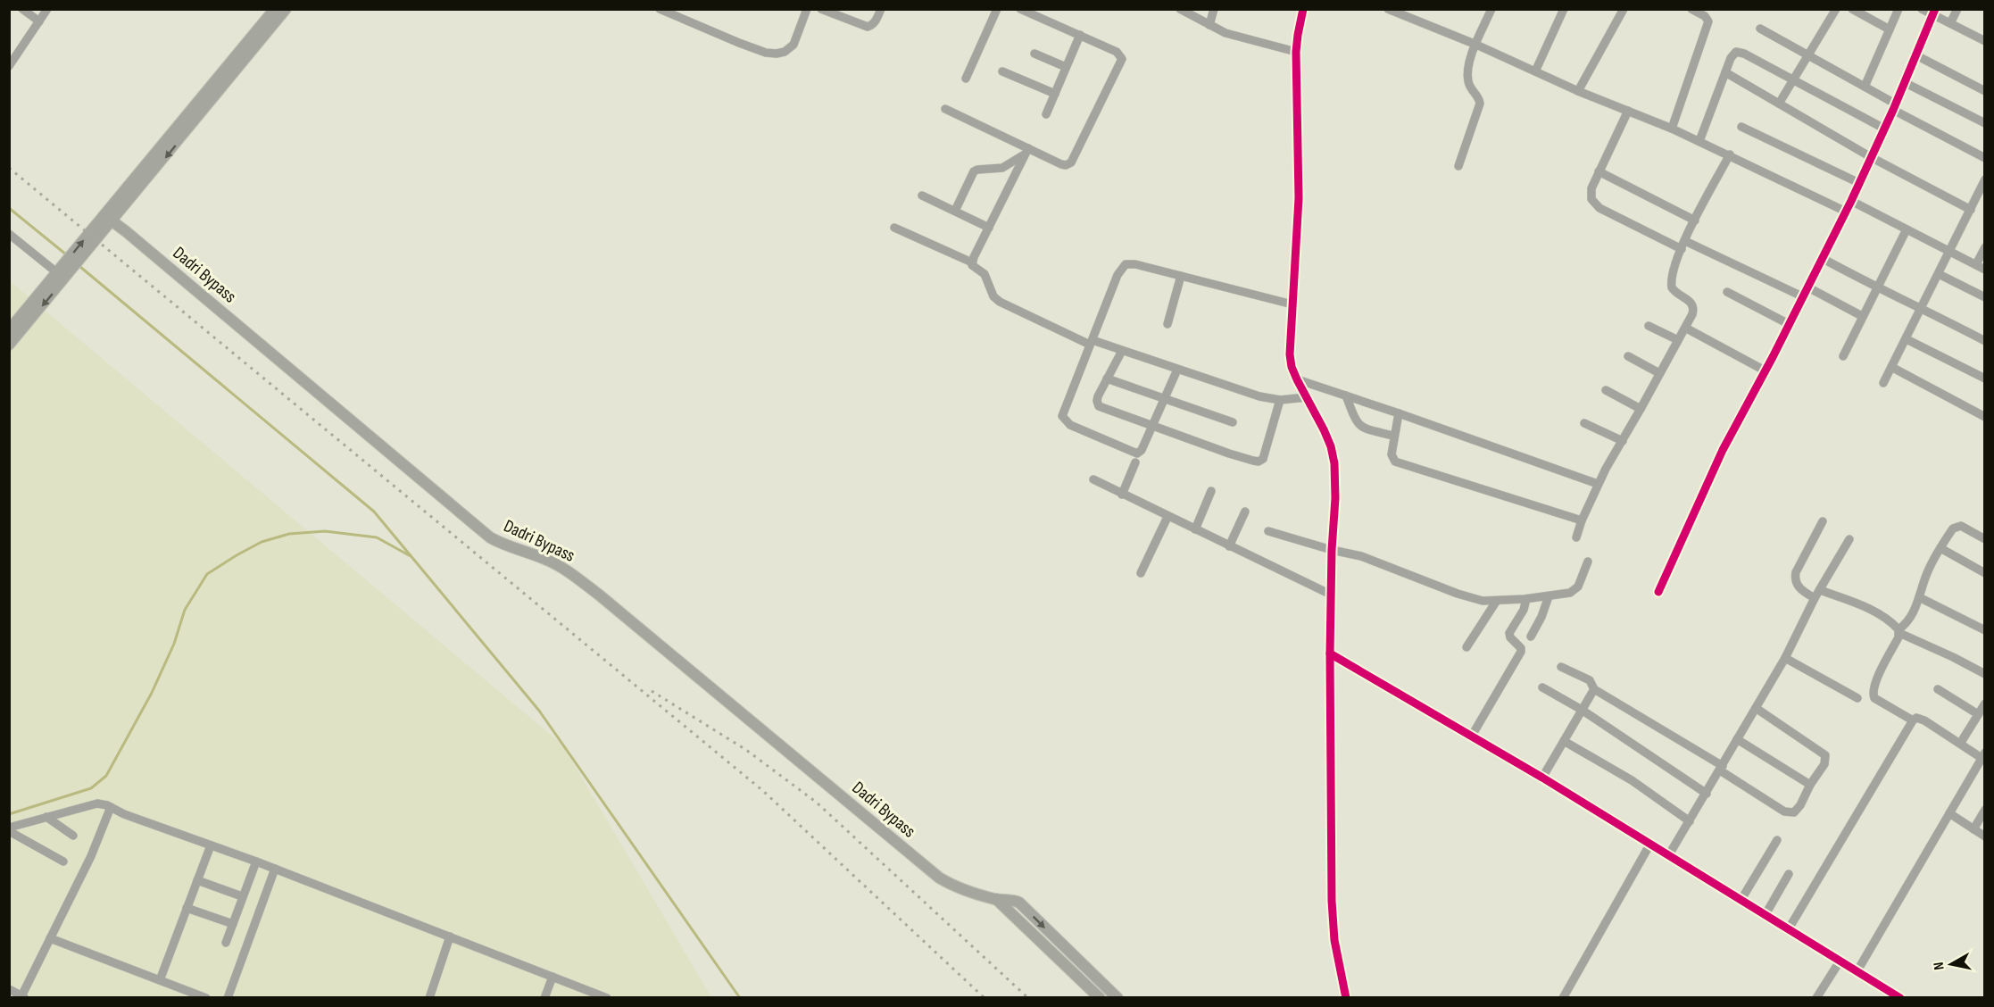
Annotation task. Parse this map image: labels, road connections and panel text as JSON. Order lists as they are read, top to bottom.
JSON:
{
  "streets": {
    "main road": ["Dadri Bypass"]
  },
  "north": "left"
}
